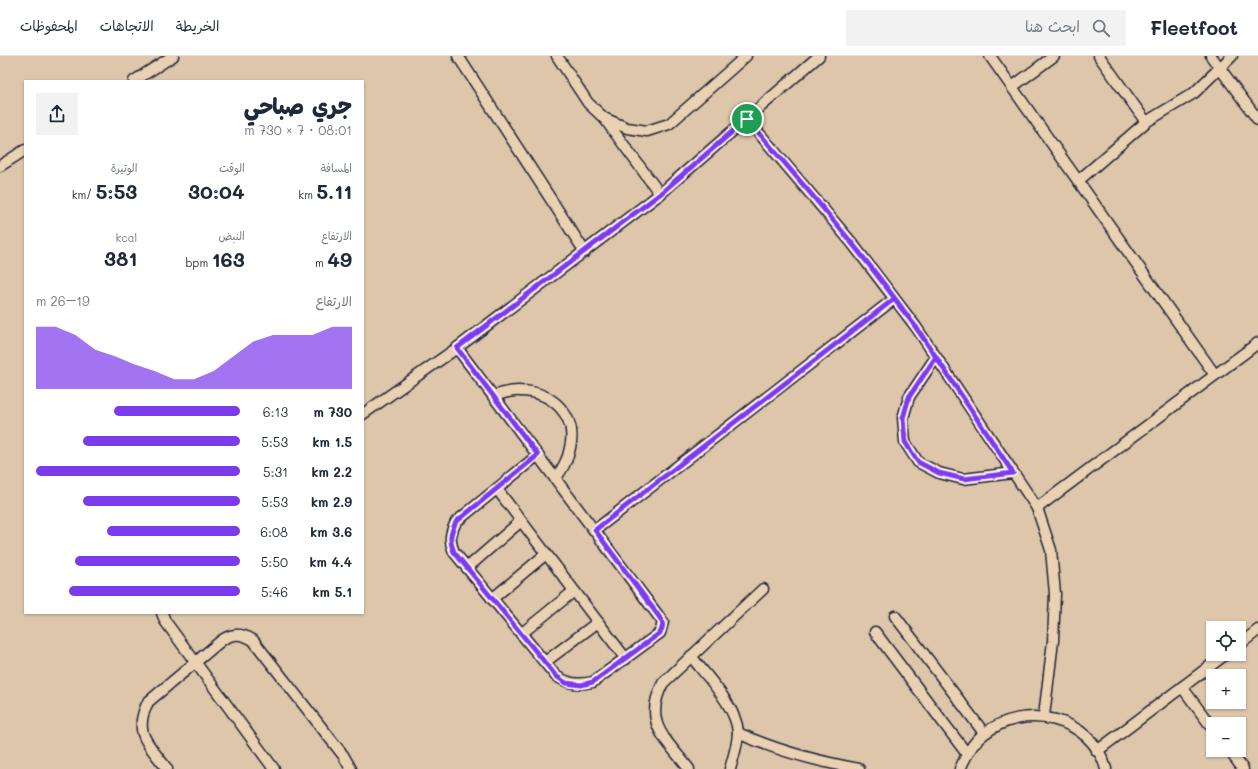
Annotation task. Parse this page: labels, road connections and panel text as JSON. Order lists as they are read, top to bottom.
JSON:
{
  "page": {
    "header": "Fleetfoot",
    "search": "ابحث هنا",
    "nav": ["الخريطة", "الاتجاهات", "المحفوظات"],
    "heading": ["جري صباحي", "08:01 · 7 × 730 m"],
    "stats": [
      ["المسافة", "5.11 km"],
      ["الوقت", "30:04"],
      ["الوتيرة", "5:53 /km"],
      ["الارتفاع", "49 m"],
      ["النبض", "163 bpm"],
      ["kcal", "381"]
    ],
    "chart": ["الارتفاع", "19–26 m"],
    "list": [
      {
        "name": "730 m",
        "note": "6:13"
      },
      {
        "name": "1.5 km",
        "note": "5:53"
      },
      {
        "name": "2.2 km",
        "note": "5:31"
      },
      {
        "name": "2.9 km",
        "note": "5:53"
      },
      {
        "name": "3.6 km",
        "note": "6:08"
      },
      {
        "name": "4.4 km",
        "note": "5:50"
      },
      {
        "name": "5.1 km",
        "note": "5:46"
      }
    ],
    "map_buttons": ["+", "−"]
  }
}
